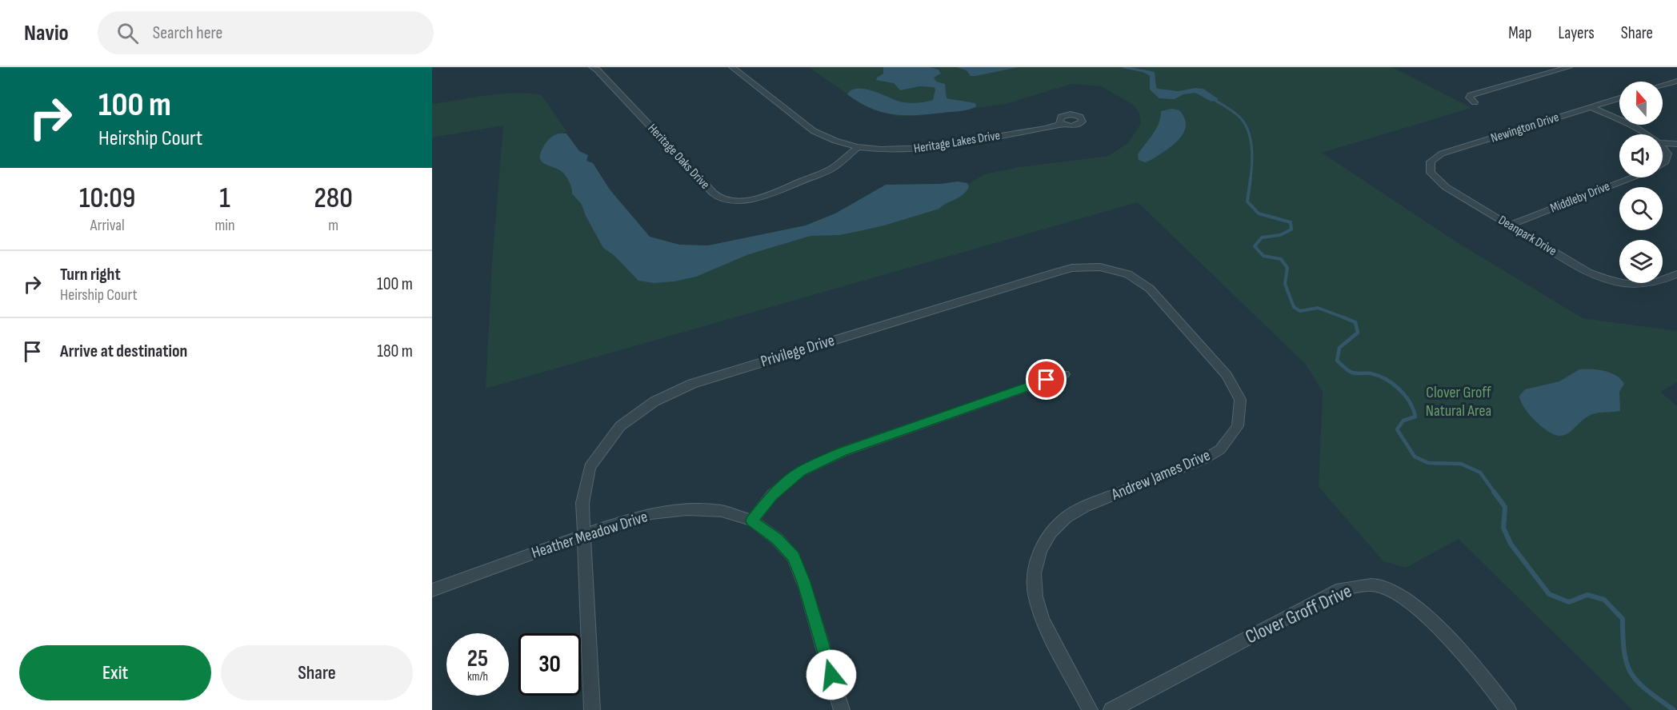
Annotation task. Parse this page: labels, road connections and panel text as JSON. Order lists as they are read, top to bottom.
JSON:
{
  "streets": {
    "street": [
      "Newington Drive",
      "Heritage Lakes Drive",
      "Heritage Oaks Drive",
      "Middleby Drive",
      "Deanpark Drive",
      "Privilege Drive",
      "Andrew James Drive",
      "Heather Meadow Drive",
      "Clover Groff Drive"
    ]
  },
  "crossings": [
    ["Newington Drive", "Deanpark Drive"],
    ["Heritage Lakes Drive", "Heritage Oaks Drive"],
    ["Middleby Drive", "Deanpark Drive"],
    ["Privilege Drive", "Andrew James Drive"],
    ["Privilege Drive", "Heather Meadow Drive"]
  ],
  "parks": ["Clover Groff Natural Area"],
  "north": "top",
  "page": {
    "header": "Navio",
    "search": "Search here",
    "nav": ["Map", "Layers", "Share"],
    "turn": ["100 m", "Heirship Court"],
    "eta": [
      "10:09",
      "Arrival",
      "1",
      "min",
      "280",
      "m"
    ],
    "list": [
      {
        "name": "Turn right",
        "note": "Heirship Court",
        "value": "100 m"
      },
      {
        "name": "Arrive at destination",
        "value": "180 m"
      }
    ],
    "speed": "25 km/h",
    "limit": "30",
    "buttons": ["Exit", "Share"]
  }
}
